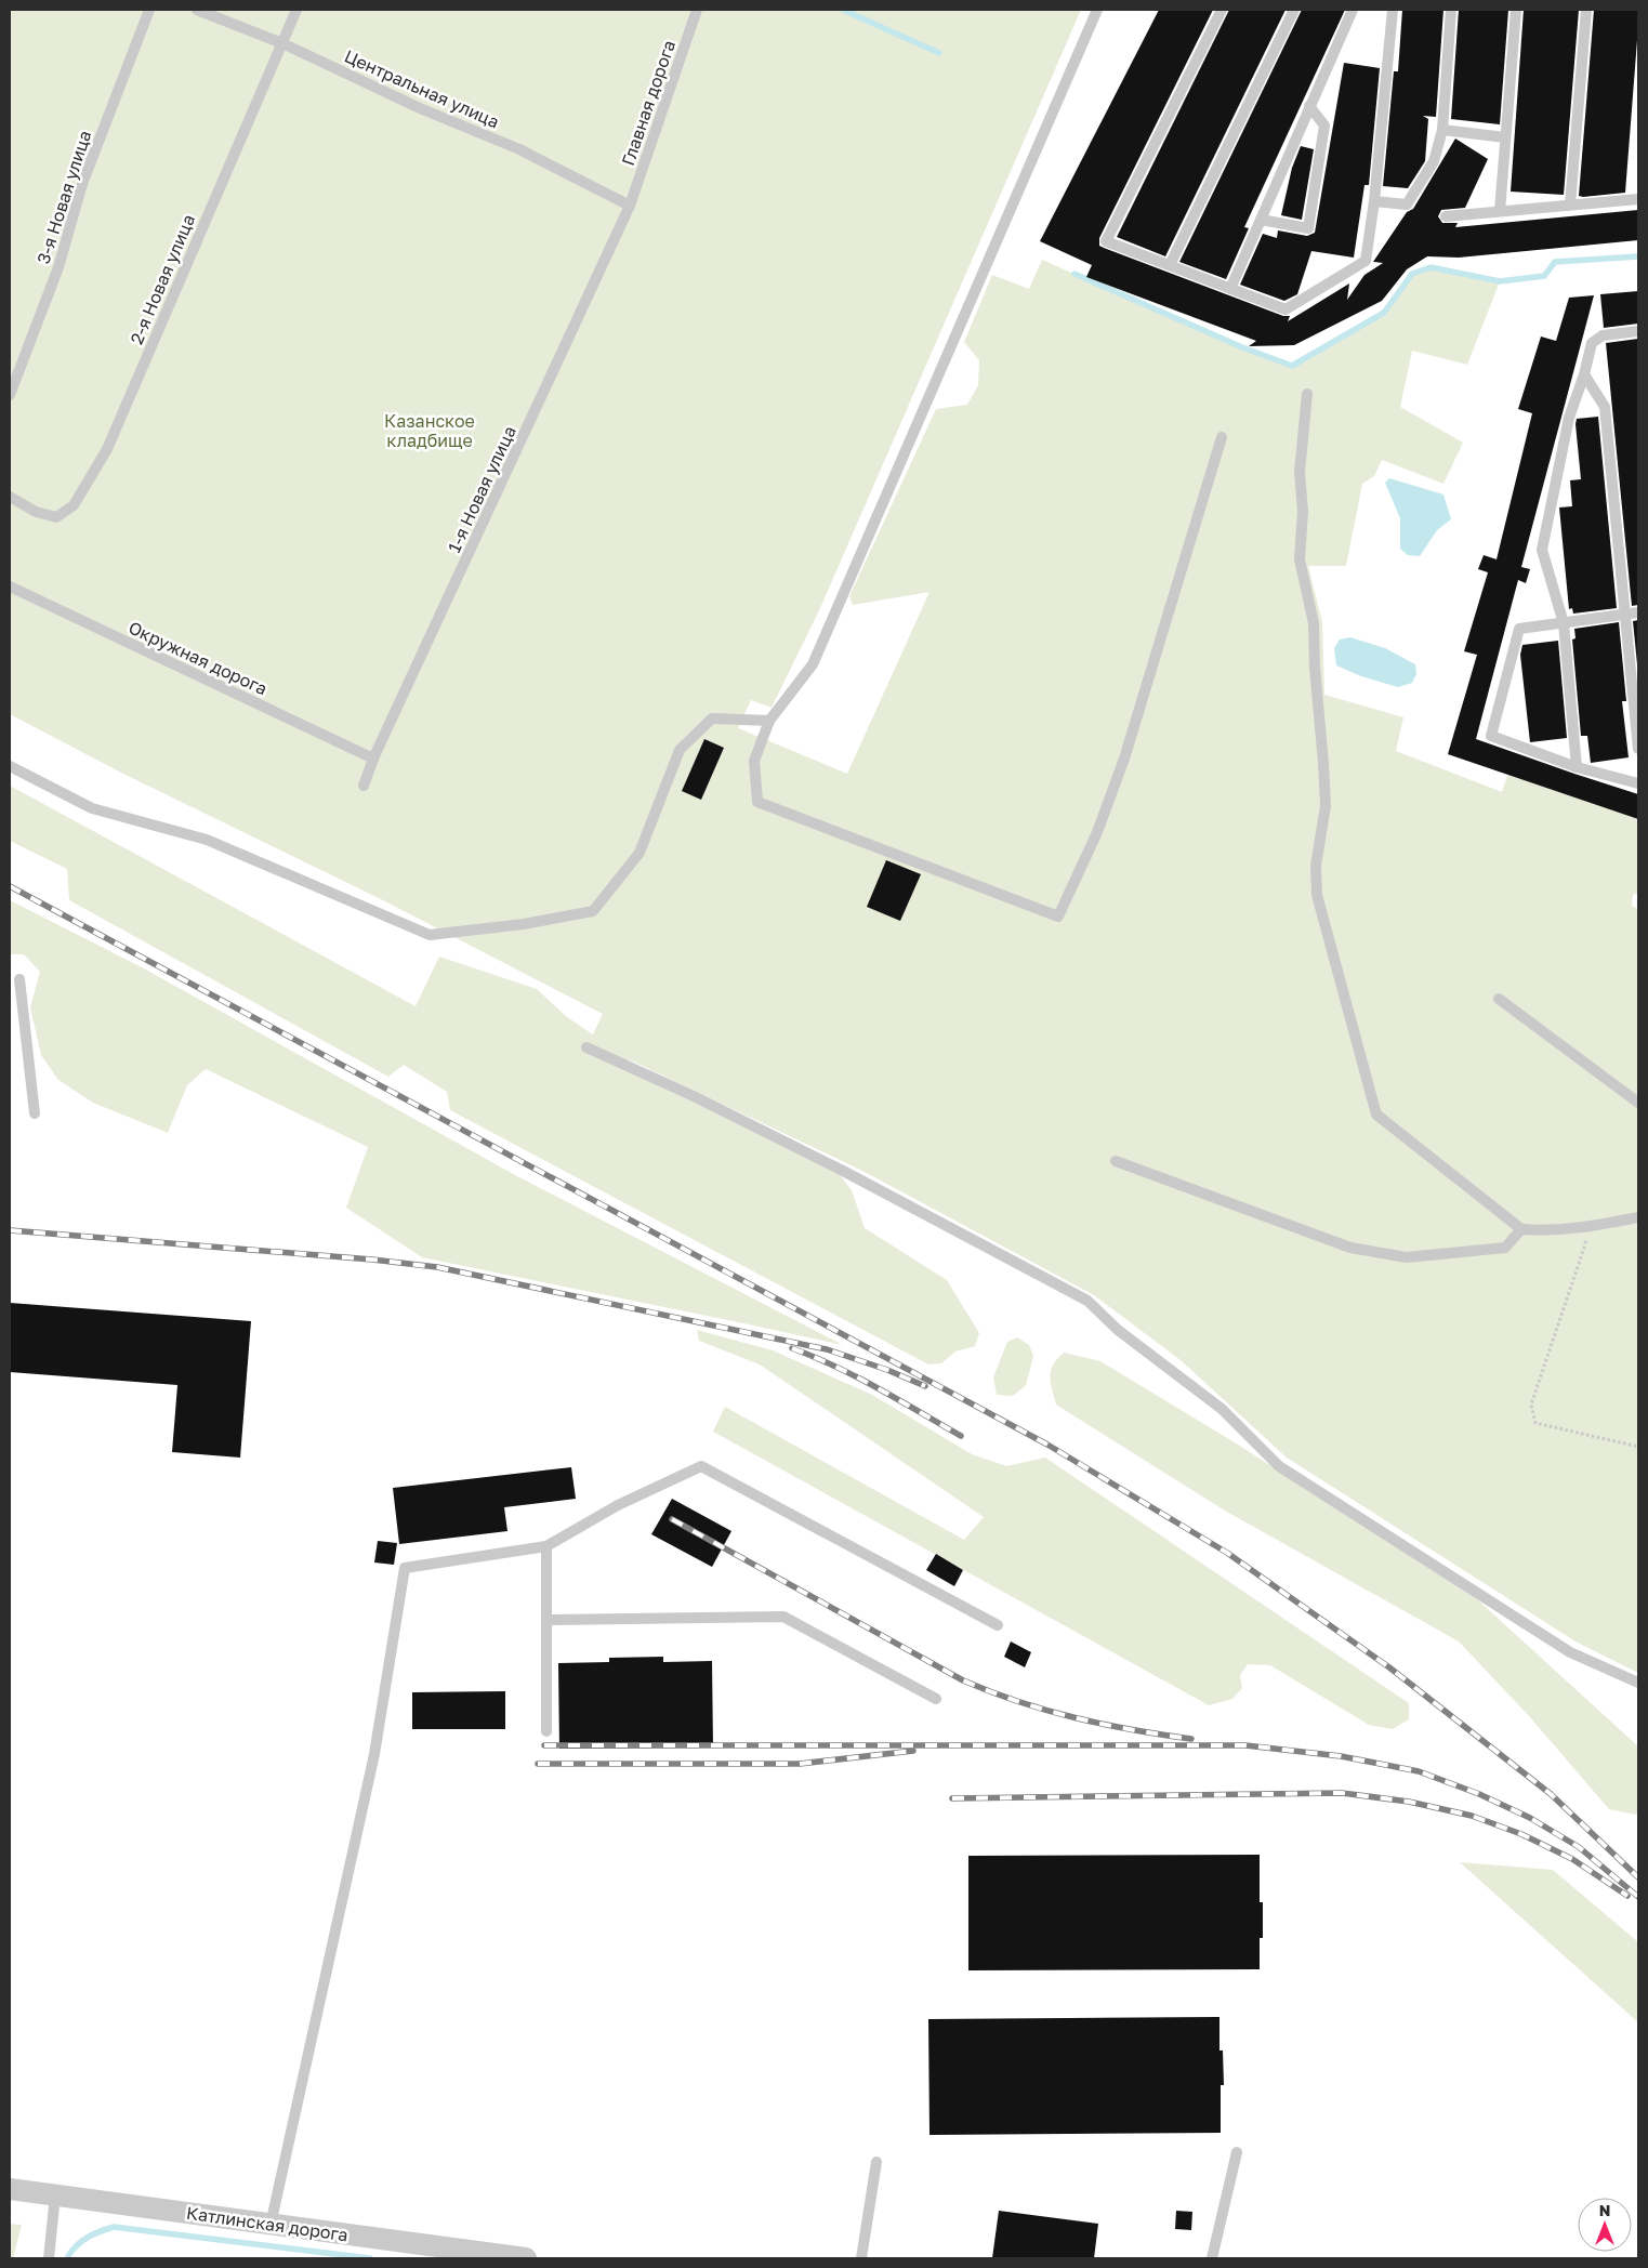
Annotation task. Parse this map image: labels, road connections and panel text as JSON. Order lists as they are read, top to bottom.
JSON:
{
  "streets": {
    "street": ["Катлинская дорога"],
    "lane": [
      "Центральная улица",
      "Главная дорога",
      "3-я Новая улица",
      "2-я Новая улица",
      "1-я Новая улица",
      "Окружная дорога"
    ]
  },
  "crossings": [
    ["Центральная улица", "Главная дорога"],
    ["Центральная улица", "2-я Новая улица"],
    ["Центральная улица", "1-я Новая улица"],
    ["Главная дорога", "1-я Новая улица"],
    ["1-я Новая улица", "Окружная дорога"]
  ],
  "parks": ["Казанское кладбище"],
  "north": "top"
}
